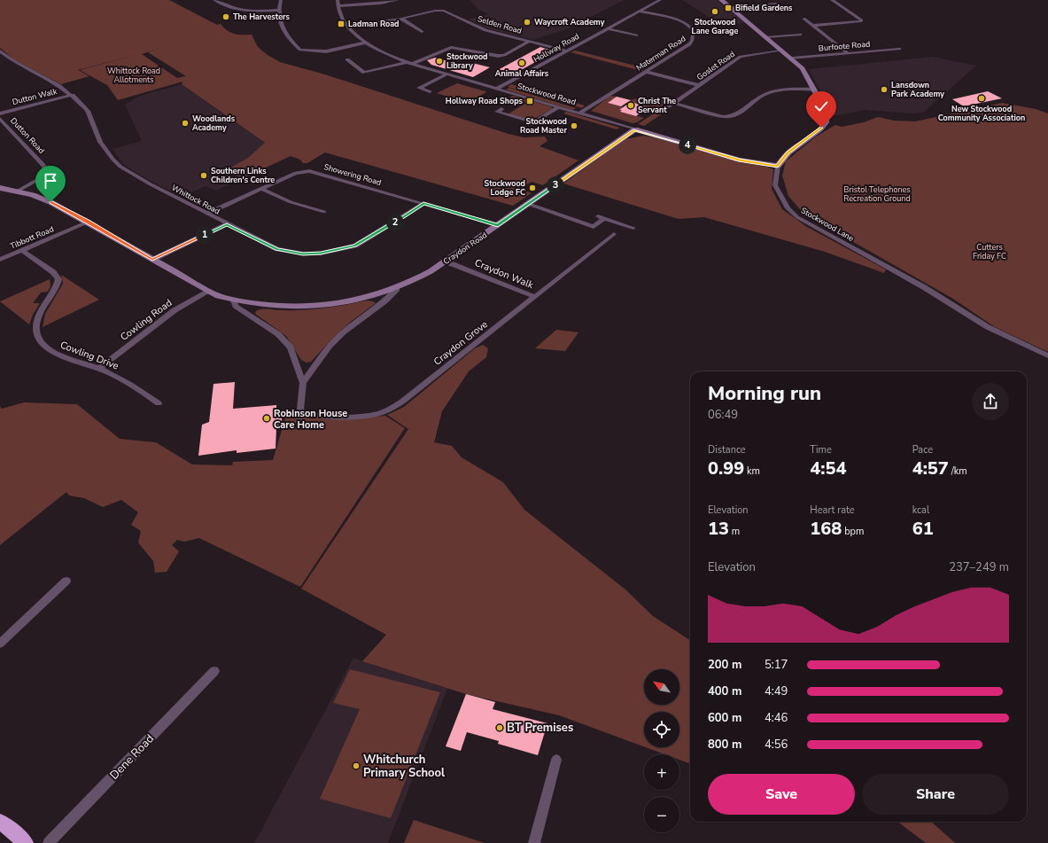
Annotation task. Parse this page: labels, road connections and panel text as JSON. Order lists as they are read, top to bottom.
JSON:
{
  "streets": {
    "street": [
      "Selden Road",
      "Burfoote Road",
      "Hollway Road",
      "Materman Road",
      "Goslet Road",
      "Stockwood Road",
      "Dutton Walk",
      "Dutton Road",
      "Showering Road",
      "Whittock Road",
      "Stockwood Lane",
      "Tibbott Road",
      "Craydon Road",
      "Craydon Walk",
      "Cowling Road",
      "Craydon Grove",
      "Cowling Drive",
      "Dene Road"
    ]
  },
  "crossings": [
    ["Selden Road", "Hollway Road"],
    ["Selden Road", "Stockwood Road"],
    ["Hollway Road", "Materman Road"],
    ["Hollway Road", "Stockwood Road"],
    ["Materman Road", "Stockwood Road"],
    ["Stockwood Road", "Stockwood Lane"],
    ["Stockwood Road", "Craydon Road"],
    ["Dutton Walk", "Whittock Road"],
    ["Showering Road", "Whittock Road"],
    ["Showering Road", "Craydon Road"],
    ["Tibbott Road", "Cowling Drive"],
    ["Craydon Road", "Craydon Walk"],
    ["Craydon Road", "Craydon Grove"],
    ["Craydon Walk", "Craydon Grove"],
    ["Cowling Road", "Cowling Drive"]
  ],
  "parks": ["Whittock Road Allotments", "Bristol Telephones Recreation Ground", "Cutters Friday FC"],
  "places": {
    "transit": ["Bifield Gardens", "Ladman Road", "Hollway Road Shops"],
    "other": [
      "Stockwood Lane Garage",
      "The Harvesters",
      "Waycroft Academy",
      "Stockwood Library",
      "Animal Affairs",
      "Lansdown Park Academy",
      "New Stockwood Community Association",
      "Christ The Servant",
      "Woodlands Academy",
      "Stockwood Road Master",
      "Southern Links Children's Centre",
      "Stockwood Lodge FC",
      "Robinson House Care Home",
      "BT Premises",
      "Whitchurch Primary School"
    ]
  },
  "north": "top left",
  "page": {
    "pins": [
      "4",
      "3",
      "2",
      "1"
    ],
    "heading": ["Morning run", "06:49"],
    "stats": [
      ["Distance", "0.99 km"],
      ["Time", "4:54"],
      ["Pace", "4:57 /km"],
      ["Elevation", "13 m"],
      ["Heart rate", "168 bpm"],
      ["kcal", "61"]
    ],
    "chart": ["Elevation", "237–249 m"],
    "list": [
      {
        "name": "200 m",
        "note": "5:17"
      },
      {
        "name": "400 m",
        "note": "4:49"
      },
      {
        "name": "600 m",
        "note": "4:46"
      },
      {
        "name": "800 m",
        "note": "4:56"
      }
    ],
    "map_buttons": ["+", "−"],
    "buttons": ["Save", "Share"]
  }
}
